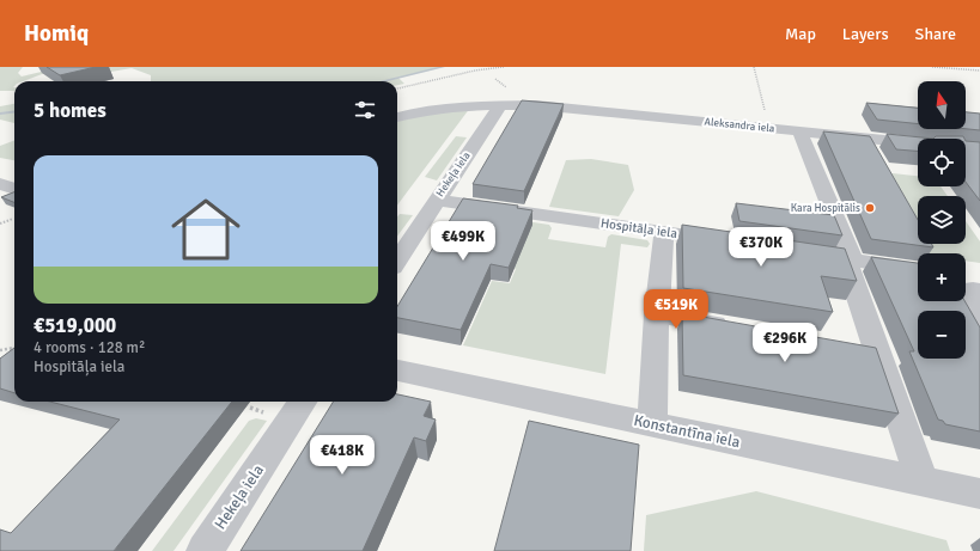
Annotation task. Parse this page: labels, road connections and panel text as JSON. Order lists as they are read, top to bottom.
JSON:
{
  "streets": {
    "street": [
      "Aleksandra iela",
      "Hekeļa iela",
      "Hospitāļa iela",
      "Konstantīna iela"
    ]
  },
  "crossings": [
    ["Aleksandra iela", "Hekeļa iela"],
    ["Hekeļa iela", "Hospitāļa iela"]
  ],
  "places": ["Kara Hospitālis"],
  "north": "top",
  "page": {
    "header": "Homiq",
    "nav": ["Map", "Layers", "Share"],
    "map_buttons": ["+", "−"],
    "heading": "5 homes",
    "list": [
      {
        "name": "€519,000",
        "note": "4 rooms · 128 m² · Hospitāļa iela"
      }
    ],
    "price": [
      "€499K",
      "€370K",
      "€519K",
      "€296K",
      "€418K"
    ]
  }
}
